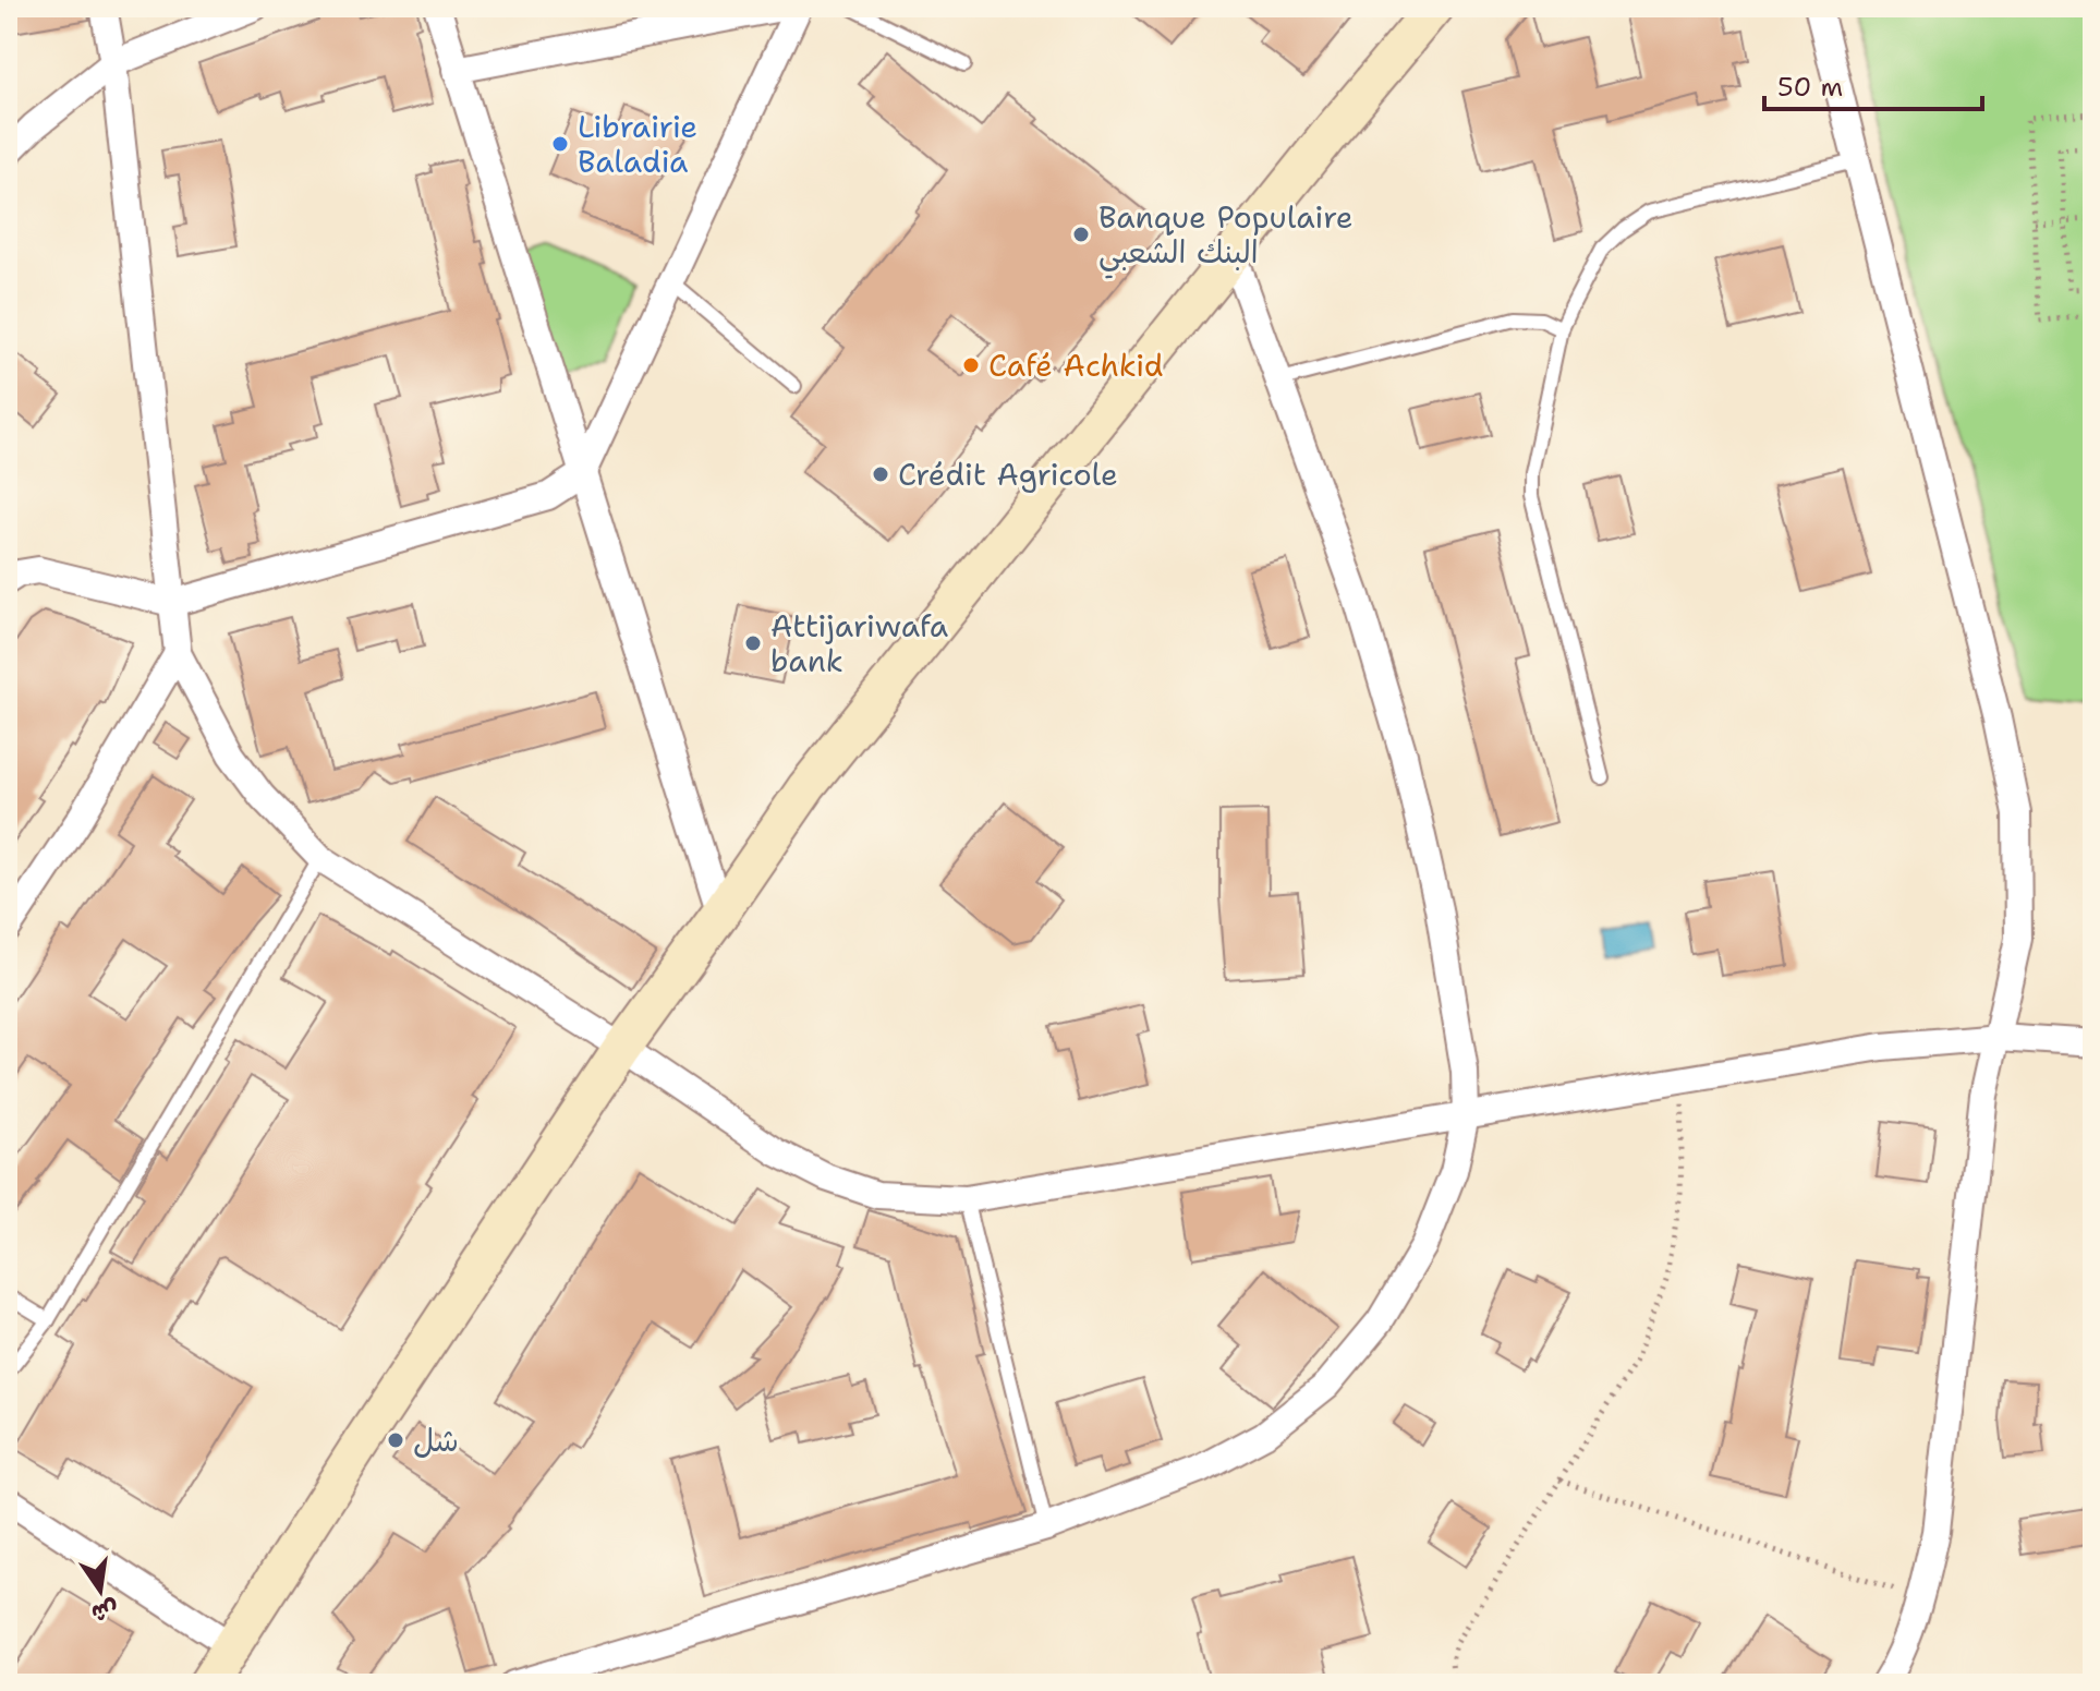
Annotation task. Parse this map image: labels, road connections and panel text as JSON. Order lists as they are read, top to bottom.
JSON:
{
  "places": [
    "Librairie Baladia",
    "Banque Populaire البنك الشعبي",
    "Café Achkid",
    "Crédit Agricole",
    "Attijariwafa bank",
    "شل"
  ],
  "scale_bar": "50 m",
  "north": "bottom"
}
